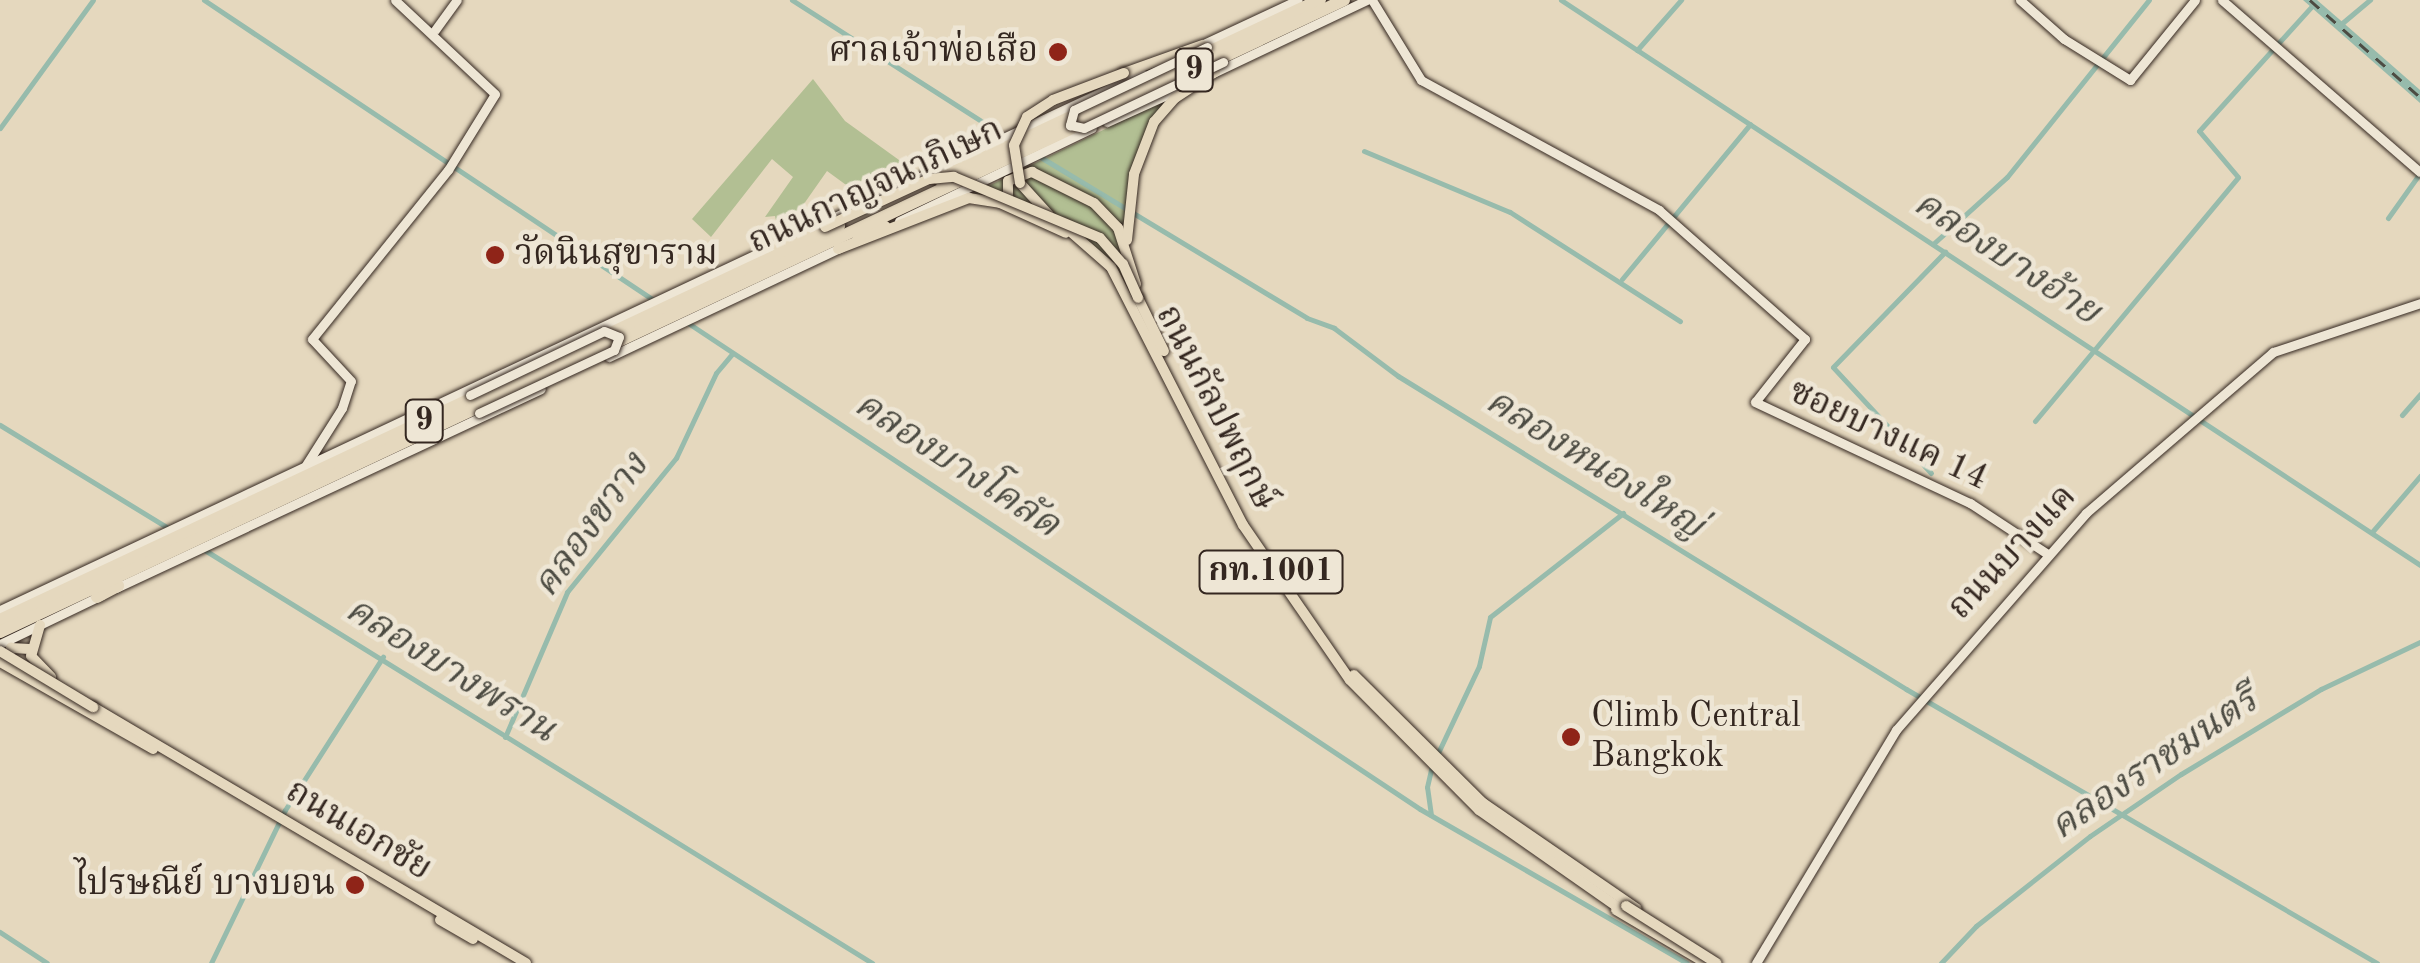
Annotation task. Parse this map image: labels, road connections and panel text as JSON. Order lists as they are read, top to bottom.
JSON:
{
  "streets": {
    "highway": ["9", "ถนนกาญจนาภิเษก"],
    "main road": [
      "ถนนกัลปพฤกษ์",
      "ซอยบางแค 14",
      "ถนนบางแค",
      "กท.1001",
      "ถนนเอกชัย"
    ]
  },
  "crossings": [
    ["ซอยบางแค 14", "ถนนบางแค"]
  ],
  "water": [
    "คลองบางอ้าย",
    "คลองหนองใหญ่",
    "คลองบางโคลัด",
    "คลองขวาง",
    "คลองบางพราน",
    "คลองราชมนตรี"
  ],
  "places": [
    "ศาลเจ้าพ่อเสือ",
    "วัดนินสุขาราม",
    "Climb Central Bangkok",
    "ไปรษณีย์ บางบอน"
  ]
}
